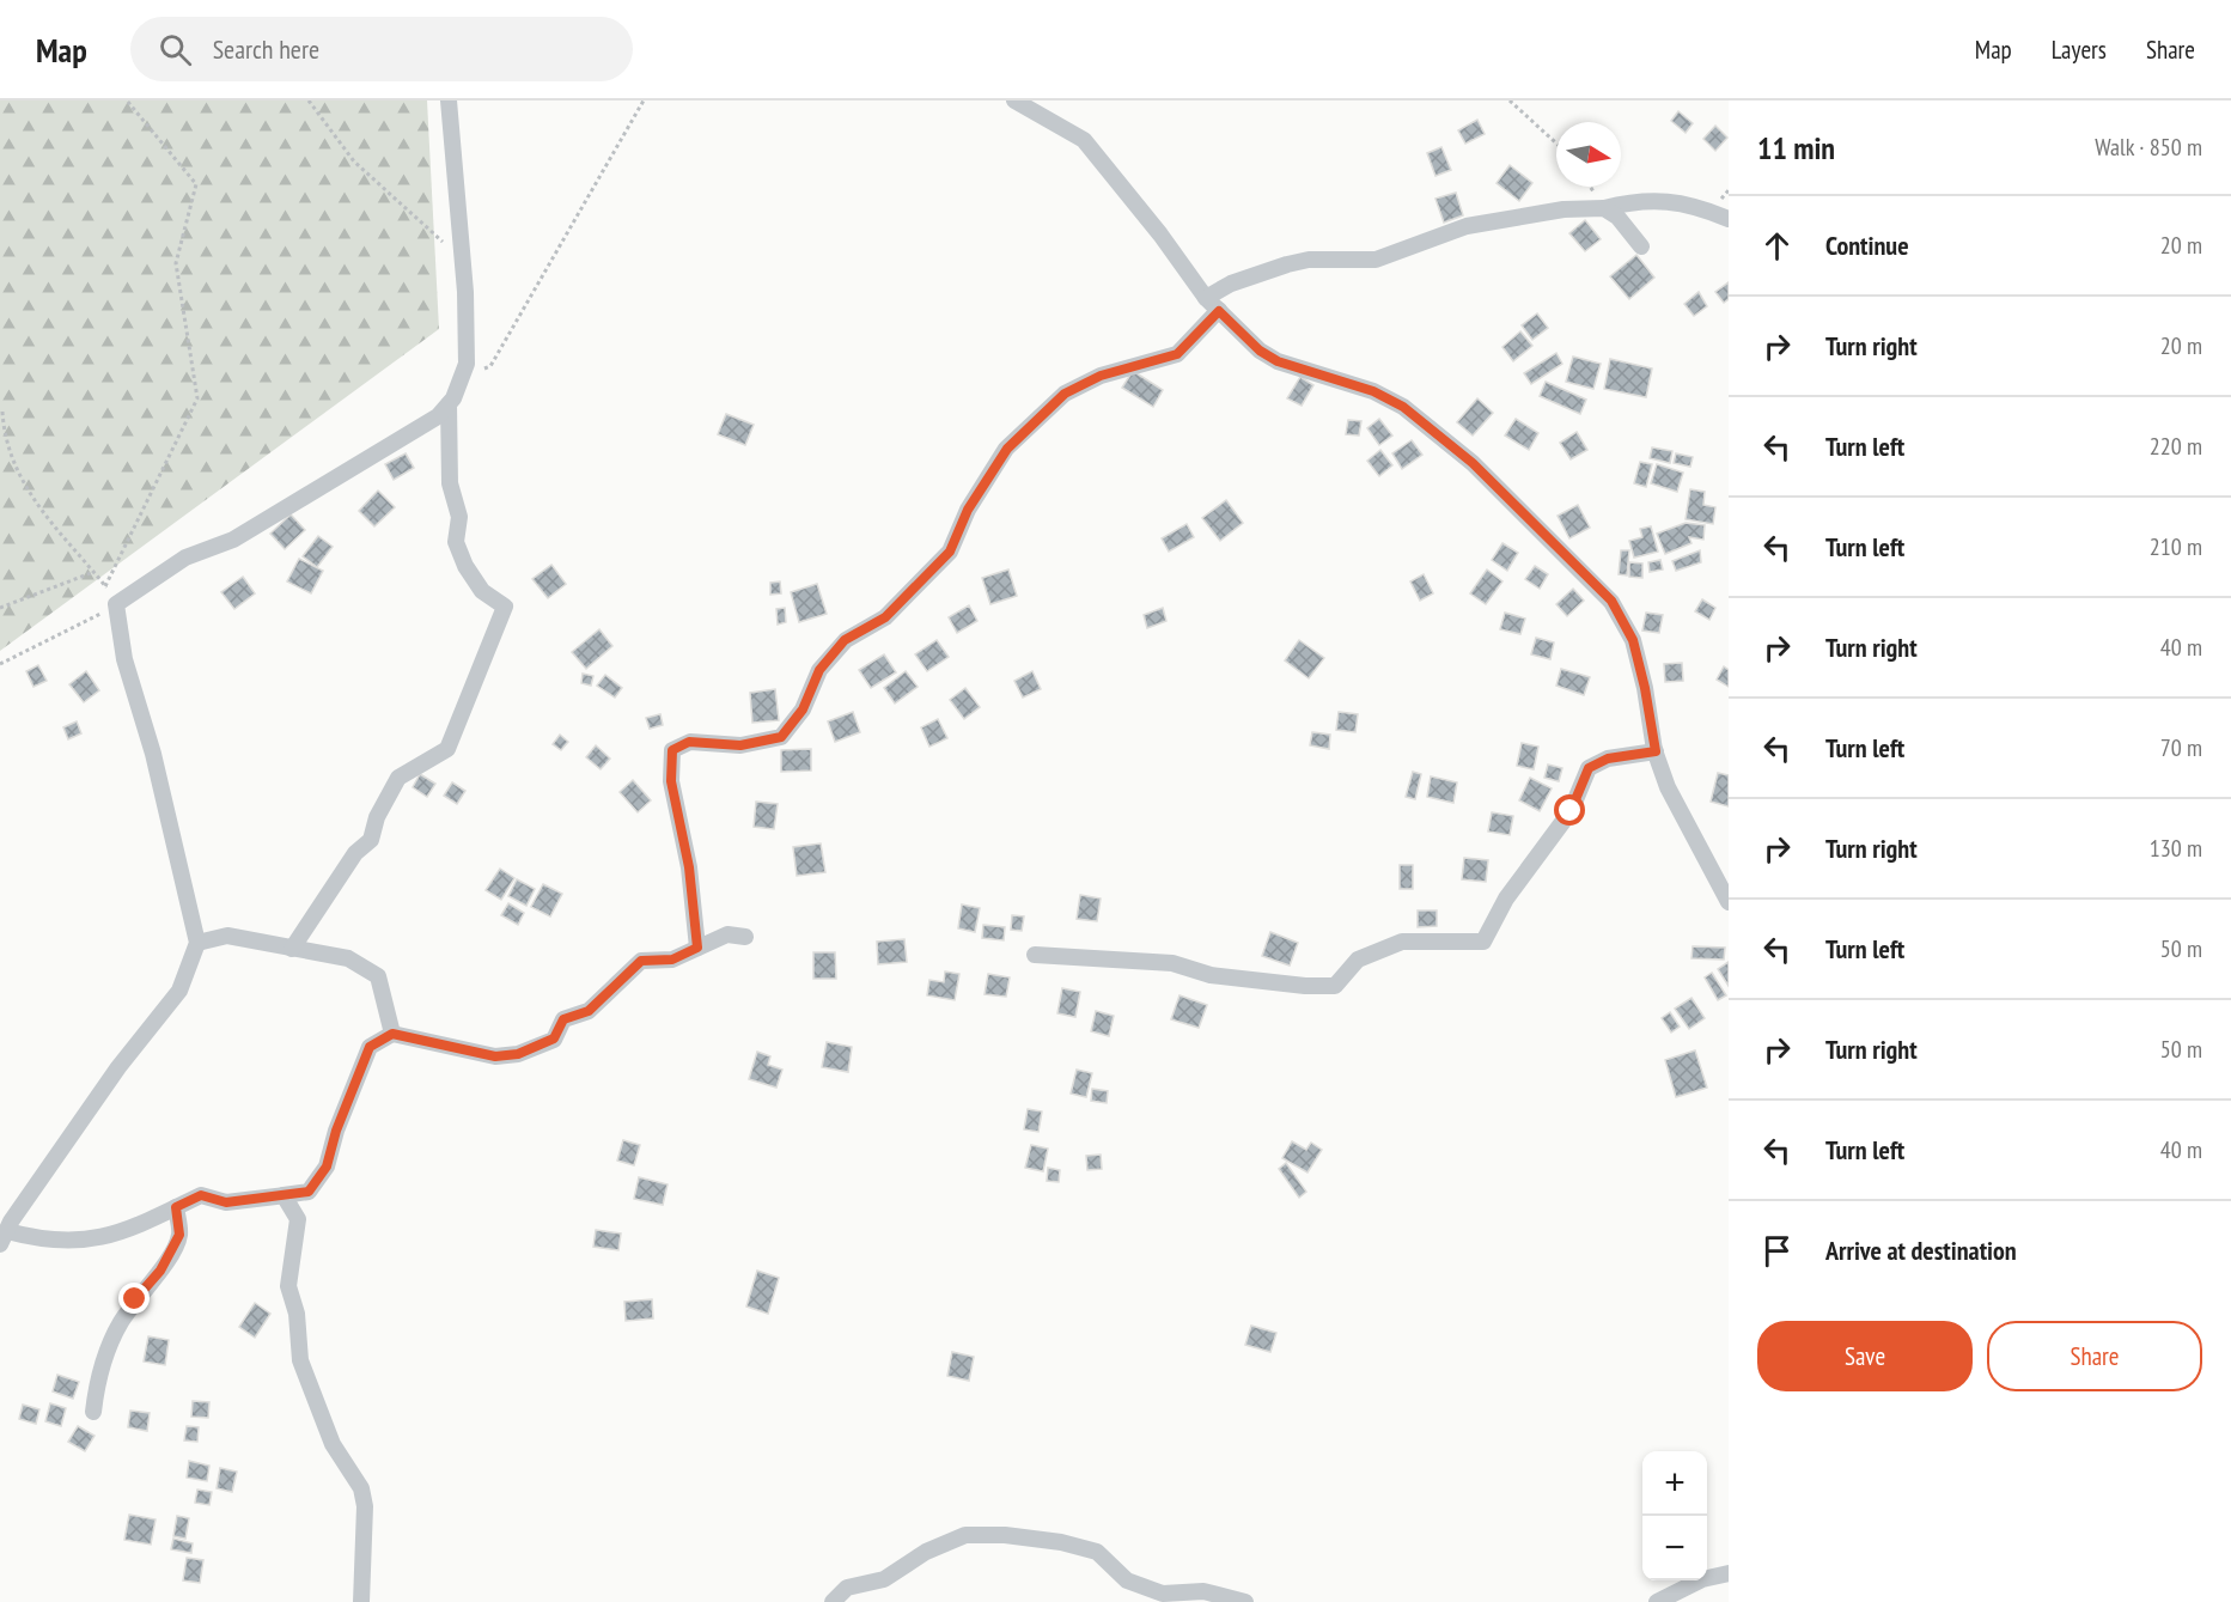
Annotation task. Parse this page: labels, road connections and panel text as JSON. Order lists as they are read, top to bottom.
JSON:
{
  "north": "right",
  "page": {
    "header": "Map",
    "search": "Search here",
    "nav": ["Map", "Layers", "Share"],
    "heading": ["11 min", "Walk · 850 m"],
    "list": [
      ["Continue", "20 m"],
      ["Turn right", "20 m"],
      ["Turn left", "220 m"],
      ["Turn left", "210 m"],
      ["Turn right", "40 m"],
      ["Turn left", "70 m"],
      ["Turn right", "130 m"],
      ["Turn left", "50 m"],
      ["Turn right", "50 m"],
      ["Turn left", "40 m"],
      "Arrive at destination"
    ],
    "buttons": ["Save", "Share"],
    "map_buttons": ["+", "−"]
  }
}
